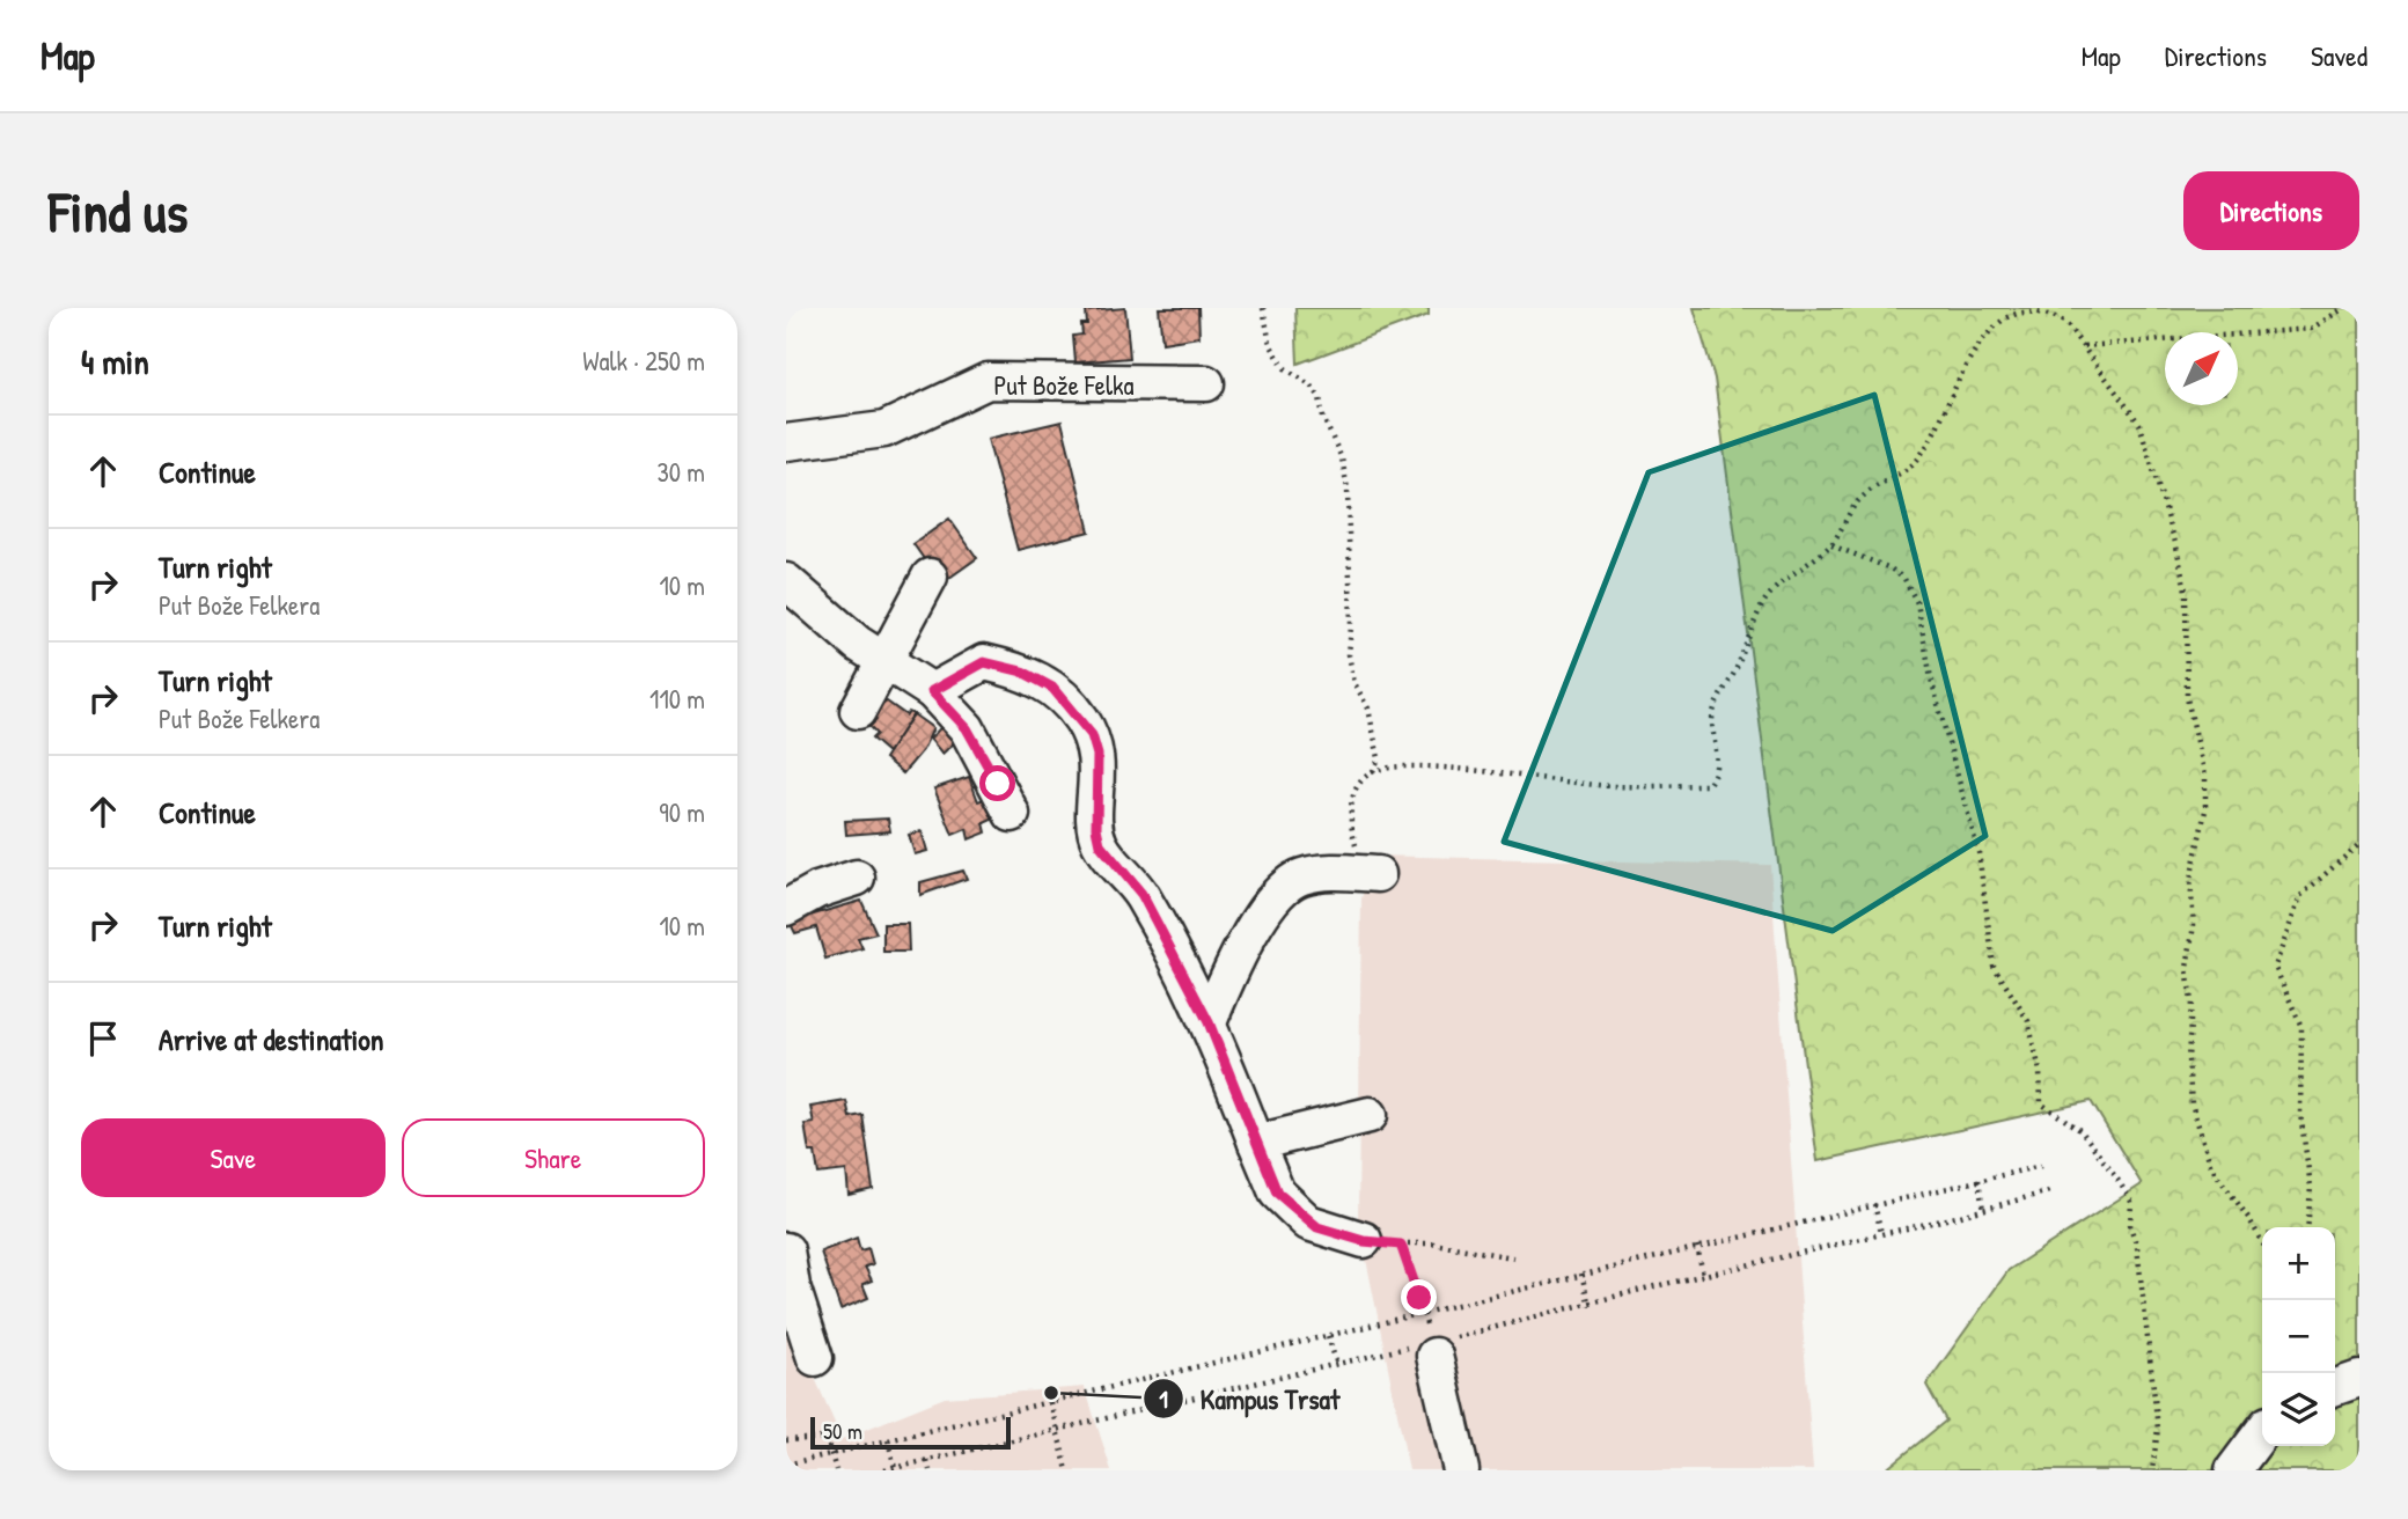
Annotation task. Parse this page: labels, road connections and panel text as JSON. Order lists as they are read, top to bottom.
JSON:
{
  "streets": {
    "street": ["Put Bože Felka"]
  },
  "places": ["Kampus Trsat"],
  "scale_bar": "50 m",
  "north": "top right",
  "page": {
    "header": "Map",
    "nav": ["Map", "Directions", "Saved"],
    "buttons": [
      "Directions",
      ["Save", "Share"]
    ],
    "title": "Find us",
    "heading": ["4 min", "Walk · 250 m"],
    "list": [
      ["Continue", "30 m"],
      ["Turn right", "Put Bože Felkera", "10 m"],
      ["Turn right", "Put Bože Felkera", "110 m"],
      ["Continue", "90 m"],
      ["Turn right", "10 m"],
      "Arrive at destination"
    ],
    "map_buttons": ["+", "−"],
    "scale": "50 m"
  }
}
